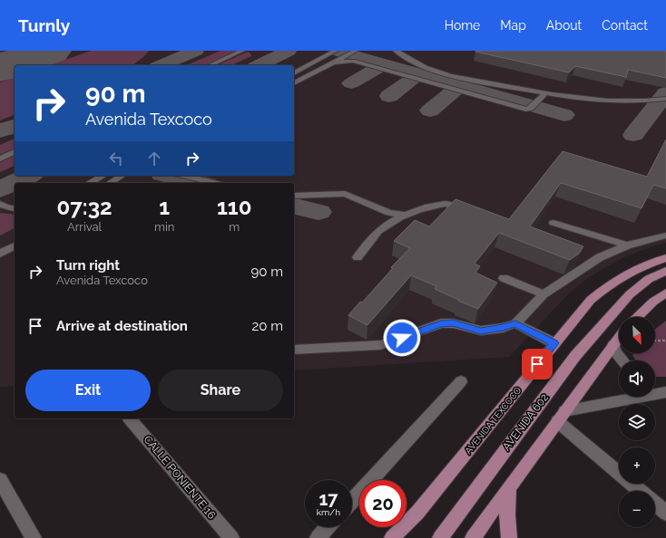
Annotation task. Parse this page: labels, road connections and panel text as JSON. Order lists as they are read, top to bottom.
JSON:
{
  "streets": {
    "main road": ["AVENIDA TEXCOCO", "AVENIDA 602"],
    "street": ["CALLE PONIENTE 16"]
  },
  "north": "bottom right",
  "page": {
    "header": "Turnly",
    "nav": [
      "Home",
      "Map",
      "About",
      "Contact"
    ],
    "turn": ["90 m", "Avenida Texcoco"],
    "eta": [
      "07:32",
      "Arrival",
      "1",
      "min",
      "110",
      "m"
    ],
    "list": [
      {
        "name": "Turn right",
        "note": "Avenida Texcoco",
        "value": "90 m"
      },
      {
        "name": "Arrive at destination",
        "value": "20 m"
      }
    ],
    "map_buttons": ["+", "−"],
    "buttons": ["Exit", "Share"],
    "speed": "17 km/h",
    "limit": "20"
  }
}
